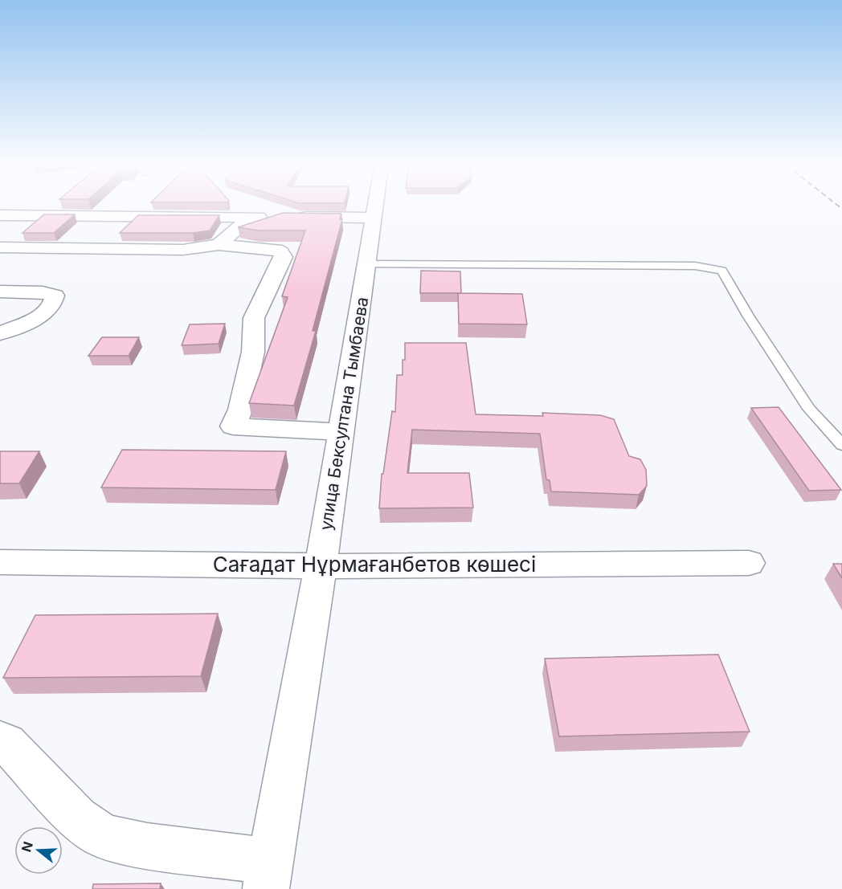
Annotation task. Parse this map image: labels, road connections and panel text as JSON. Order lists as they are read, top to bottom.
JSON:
{
  "streets": {
    "street": ["улица Бексултана Тымбаева", "Сағадат Нұрмағанбетов көшесі"]
  },
  "crossings": [
    ["улица Бексултана Тымбаева", "Сағадат Нұрмағанбетов көшесі"]
  ],
  "north": "left"
}
